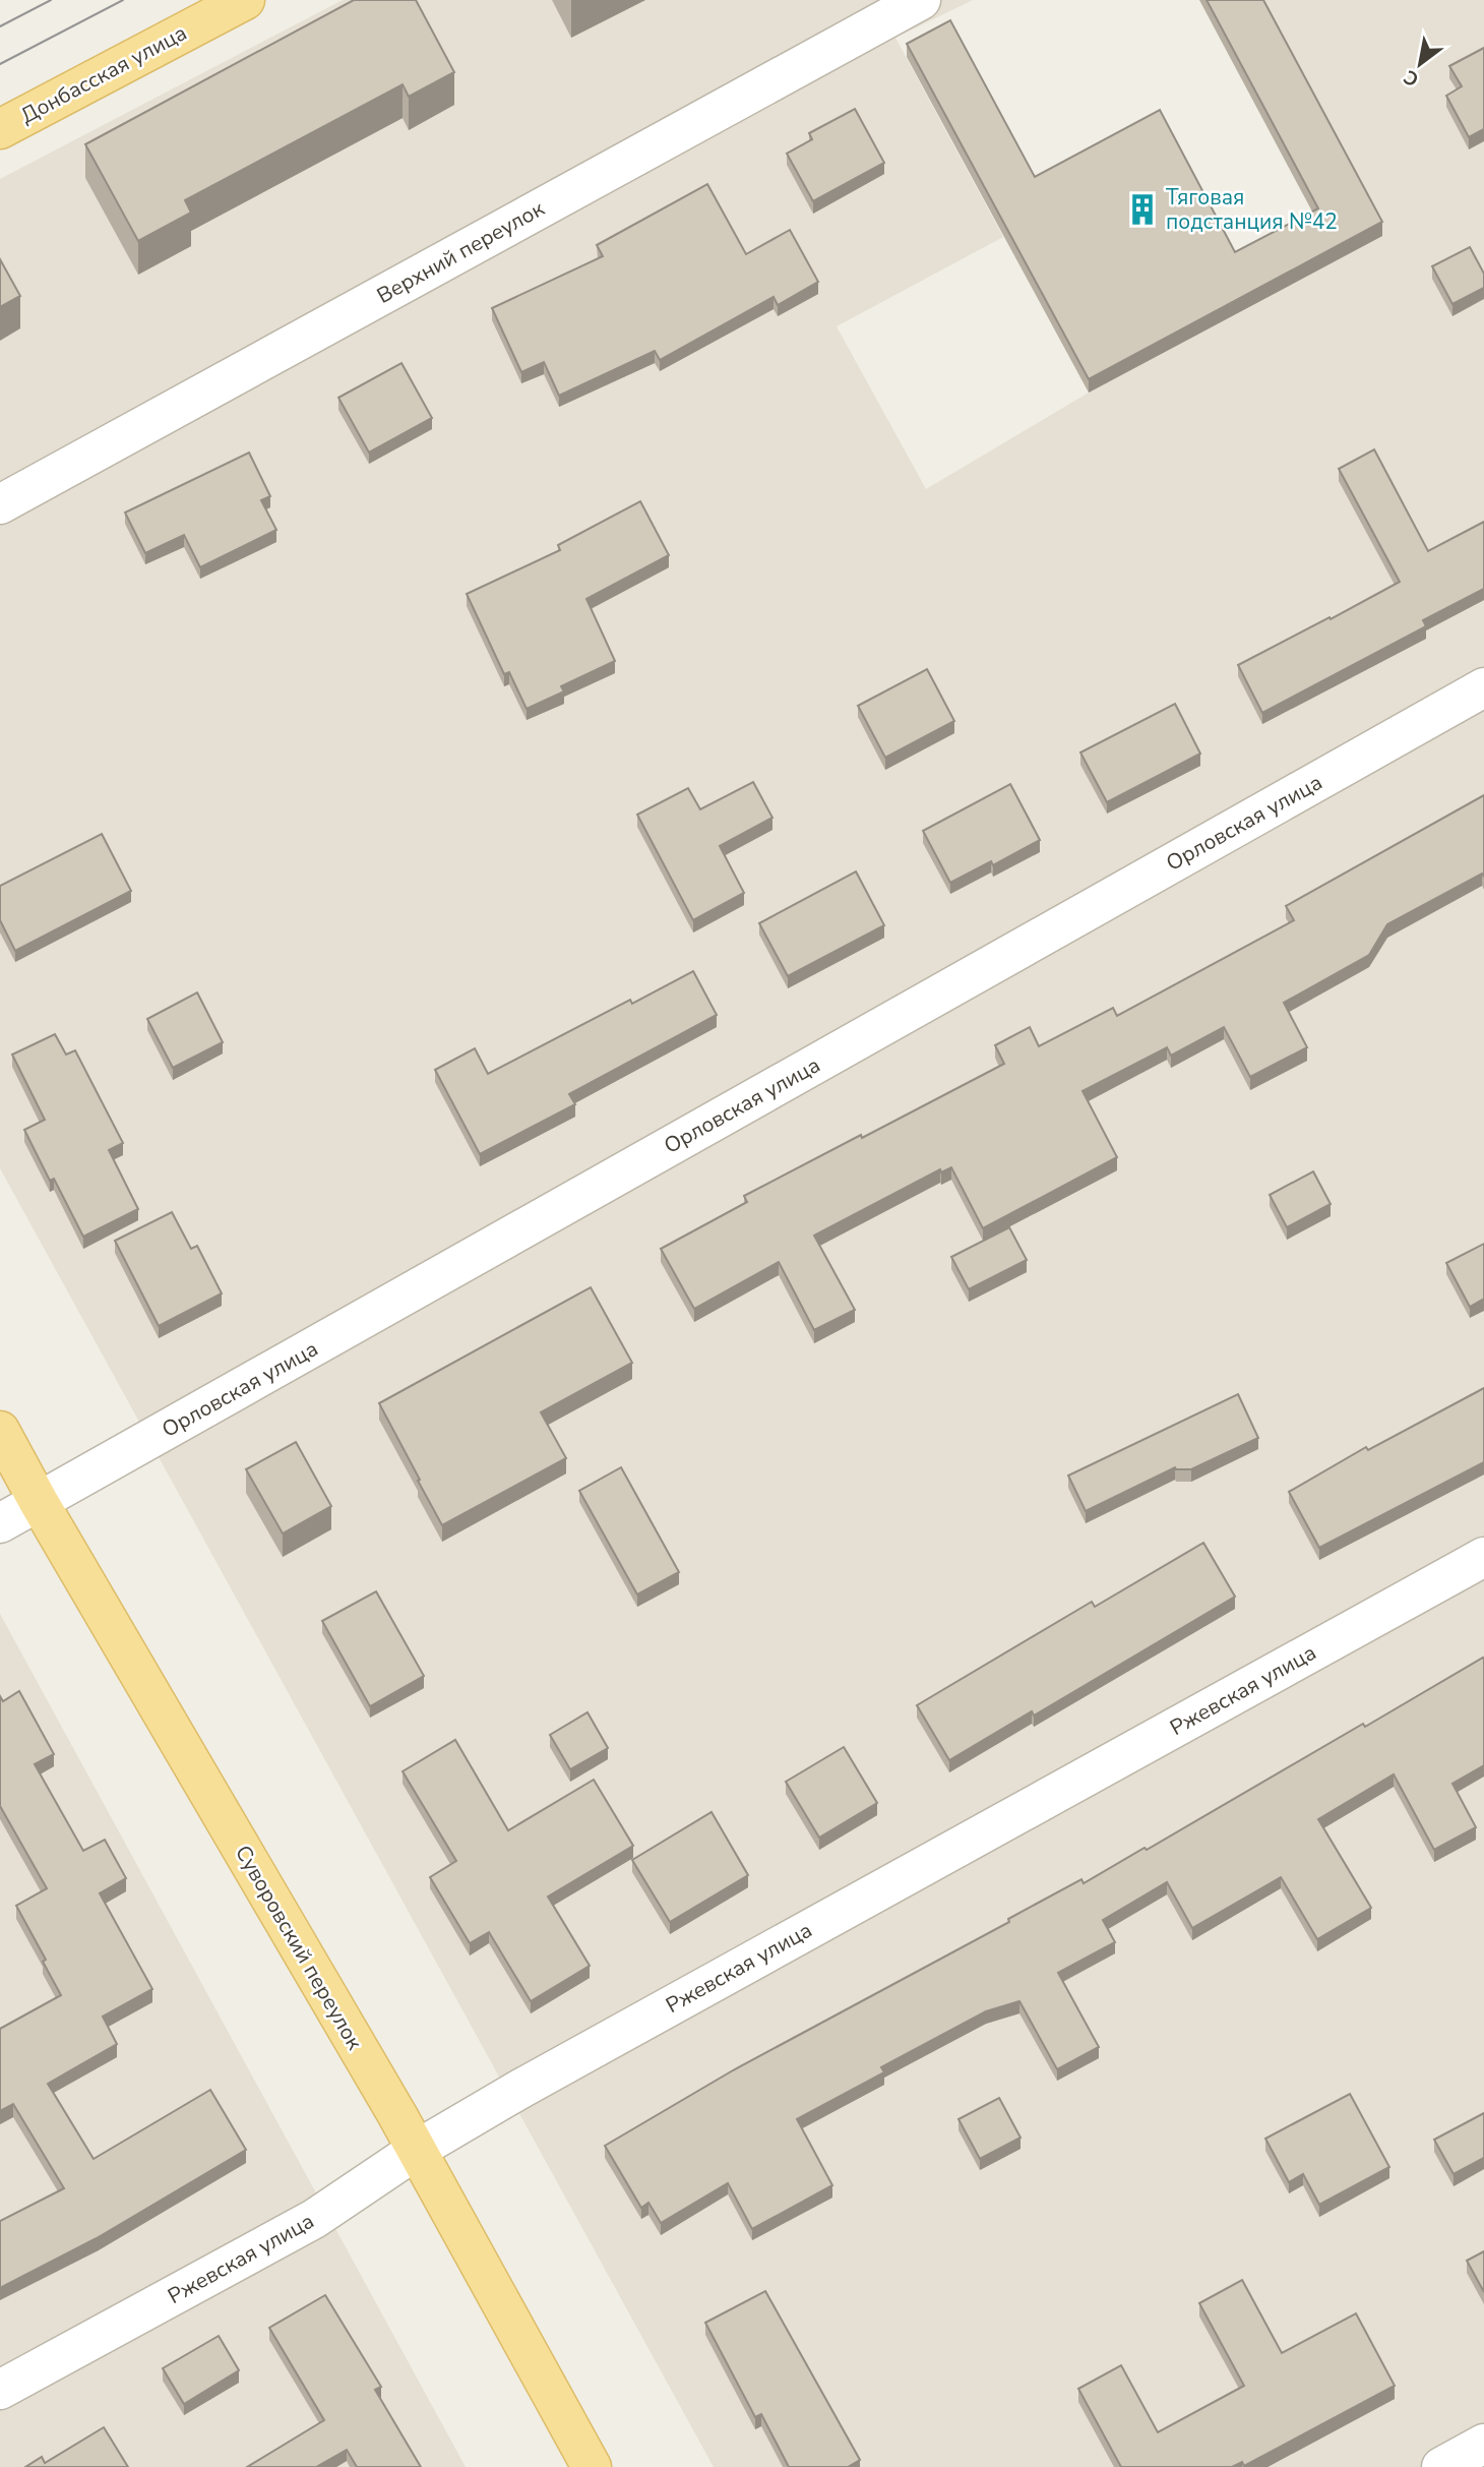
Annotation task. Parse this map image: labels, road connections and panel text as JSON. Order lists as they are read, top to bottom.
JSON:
{
  "streets": {
    "main road": ["Донбасская улица", "Суворовский переулок"],
    "street": ["Верхний переулок", "Орловская улица", "Ржевская улица"]
  },
  "crossings": [
    ["Орловская улица", "Суворовский переулок"],
    ["Ржевская улица", "Суворовский переулок"]
  ],
  "places": {
    "building": ["Тяговая подстанция №42"]
  },
  "north": "bottom left"
}
